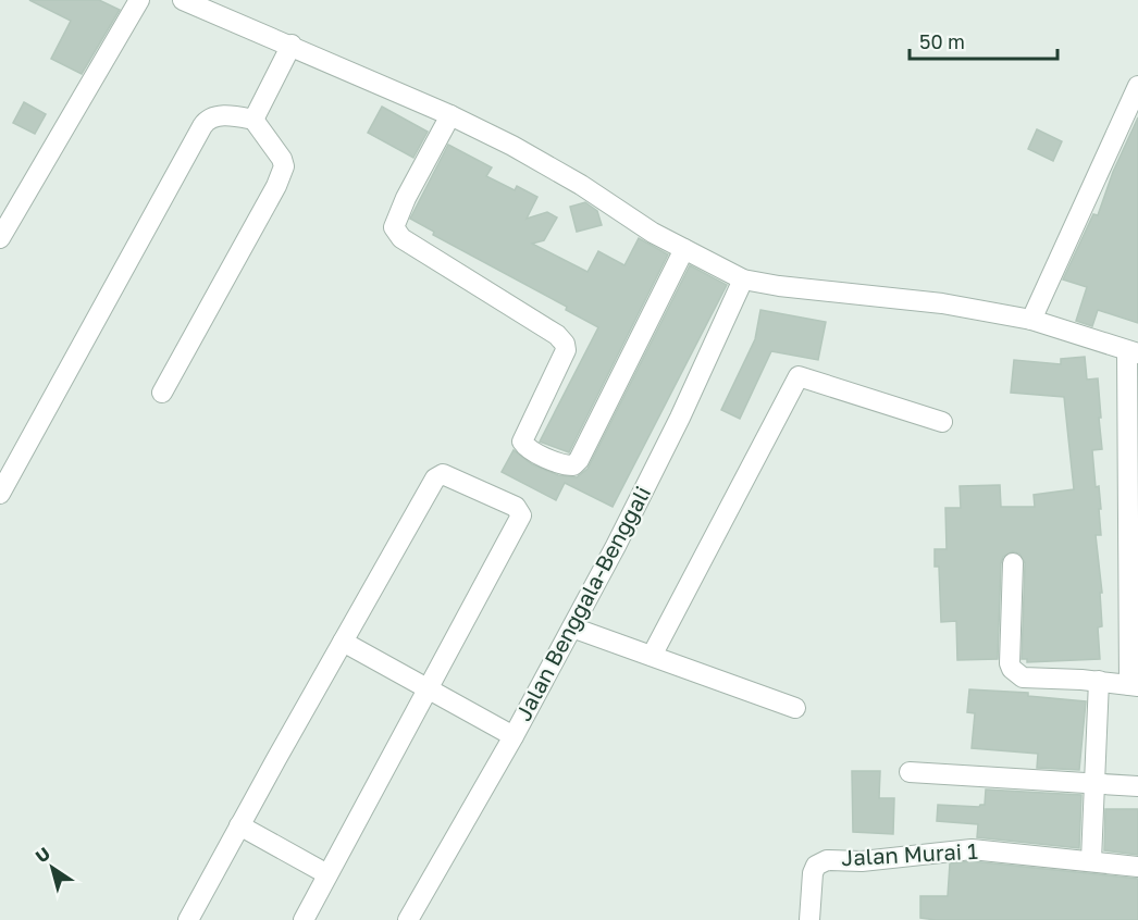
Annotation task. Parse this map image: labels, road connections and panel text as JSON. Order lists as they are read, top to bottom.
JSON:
{
  "streets": {
    "street": ["Jalan Benggala-Benggali", "Jalan Murai 1"]
  },
  "scale_bar": "50 m",
  "north": "top left"
}
